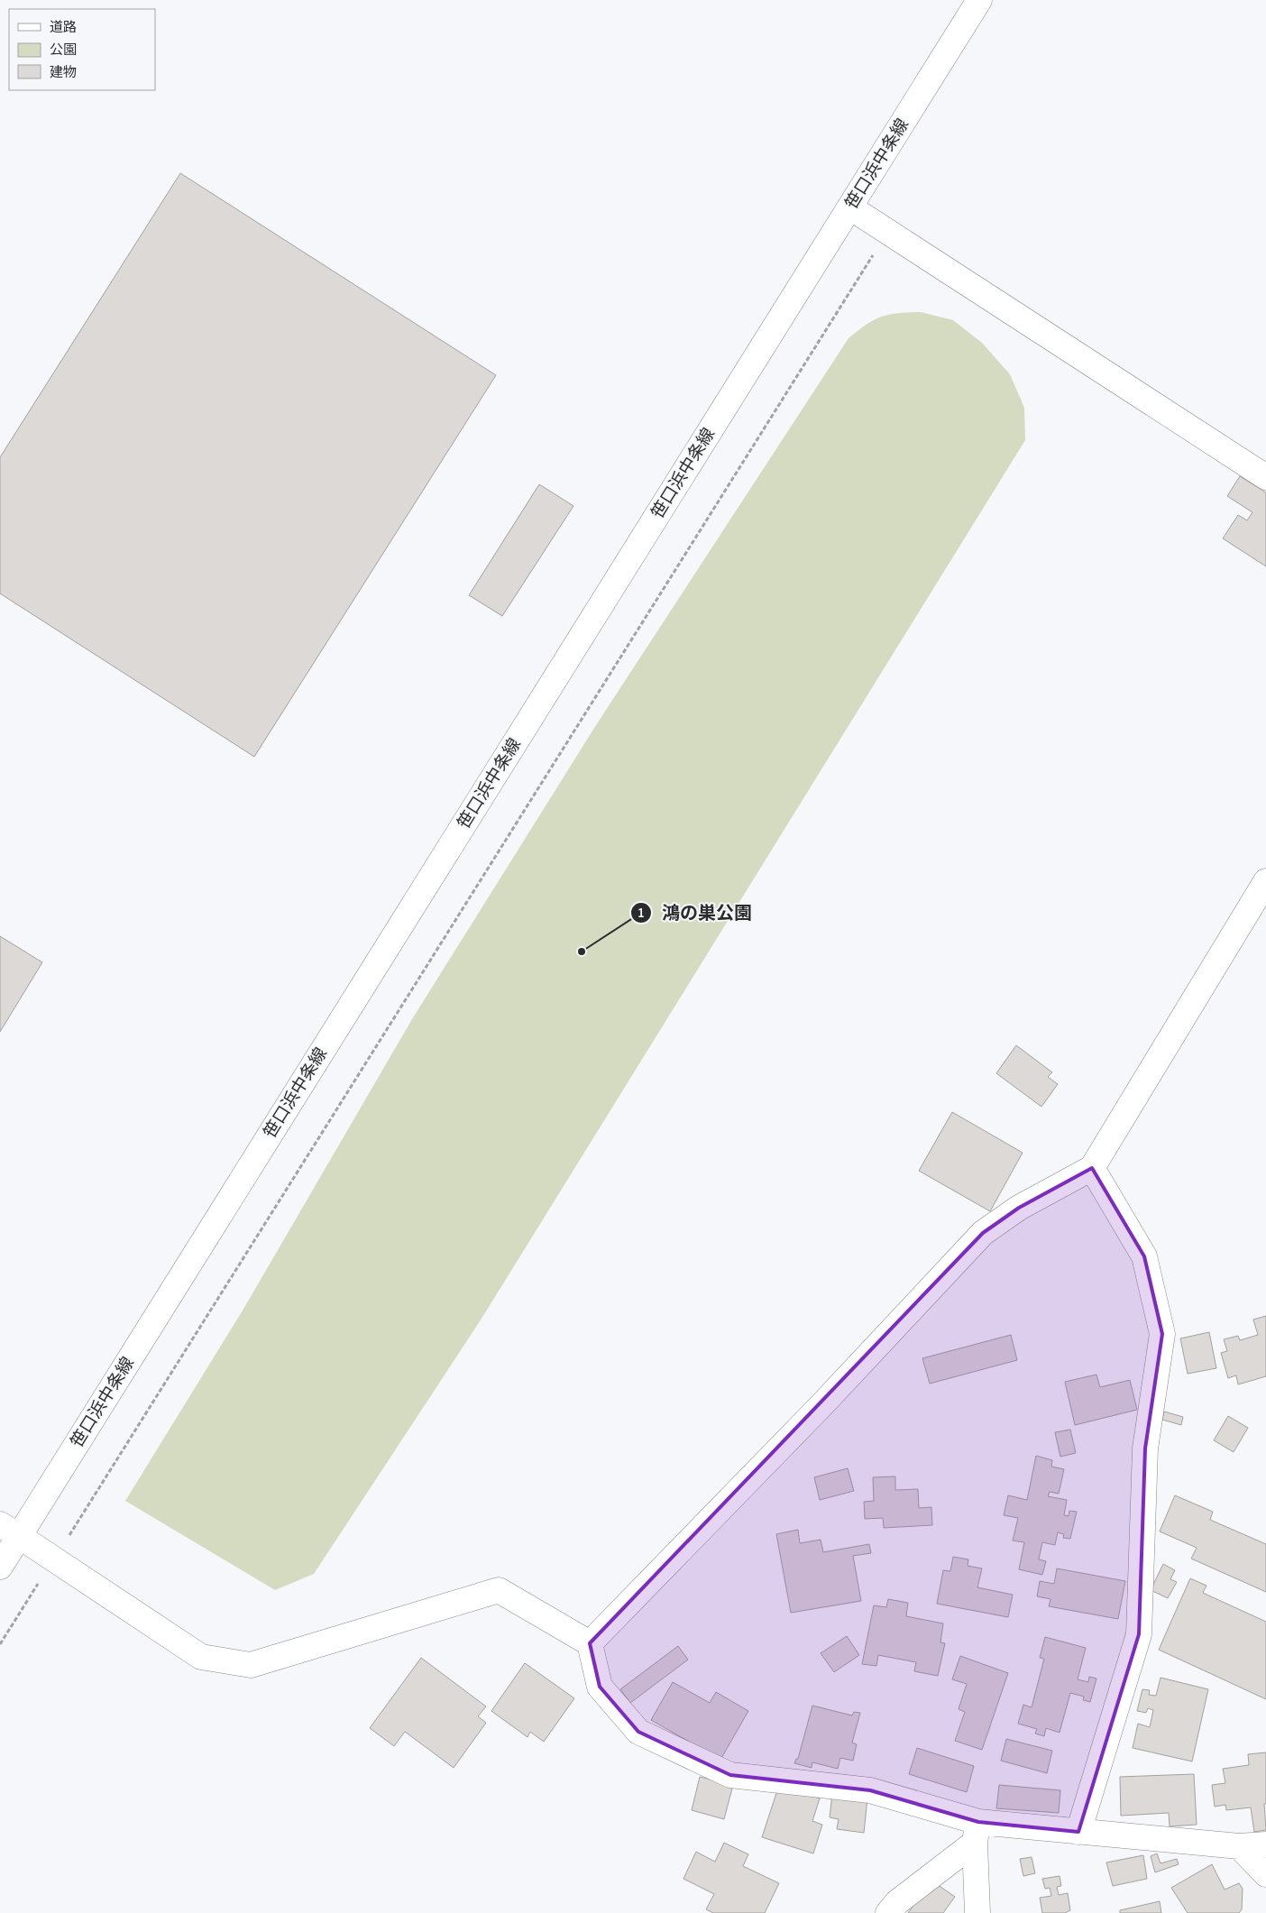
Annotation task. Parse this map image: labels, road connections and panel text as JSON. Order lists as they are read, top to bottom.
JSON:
{
  "streets": {
    "street": ["笹口浜中条線"]
  },
  "places": ["鴻の巣公園"],
  "legend": ["道路", "公園", "建物"]
}
